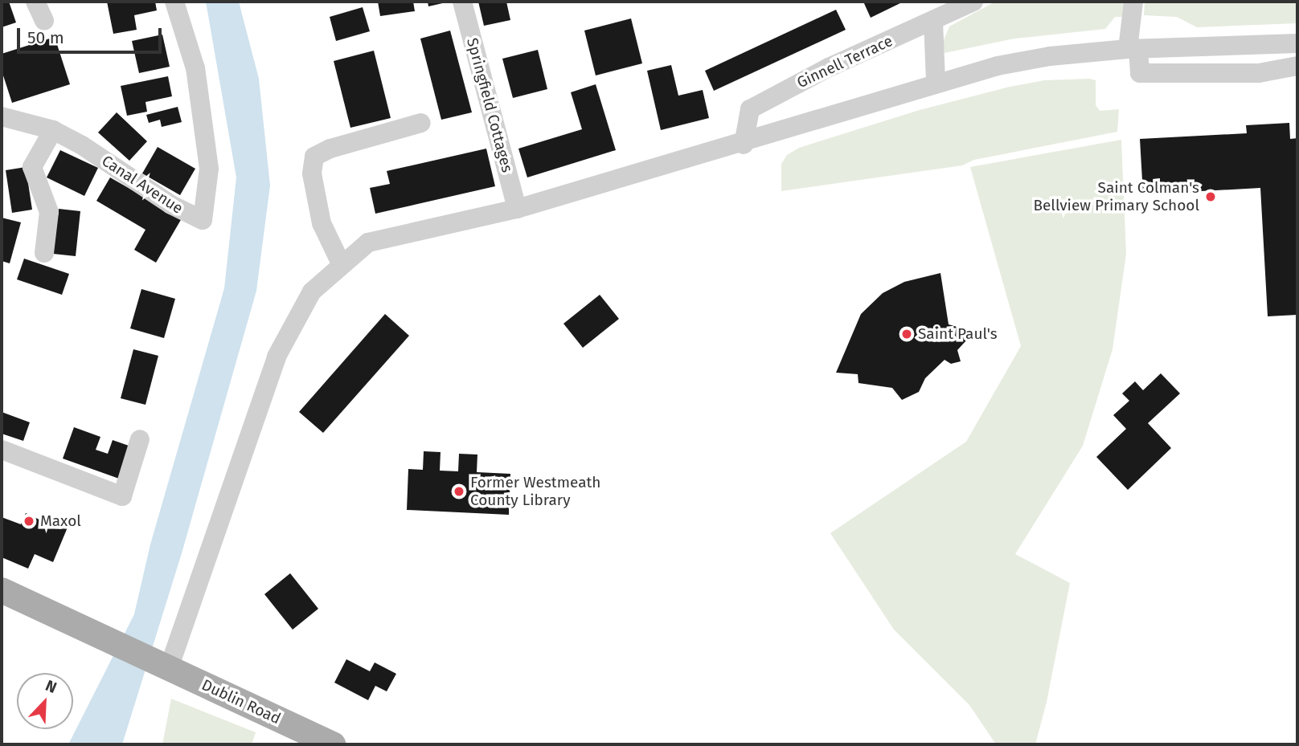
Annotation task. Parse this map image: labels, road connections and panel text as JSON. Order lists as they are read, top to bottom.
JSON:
{
  "streets": {
    "main road": ["Dublin Road"],
    "street": ["Ginnell Terrace", "Springfield Cottages", "Canal Avenue"]
  },
  "places": [
    "Saint Colman's Bellview Primary School",
    "Saint Paul's",
    "Former Westmeath County Library",
    "Maxol"
  ],
  "scale_bar": "50 m",
  "north": "top right"
}
